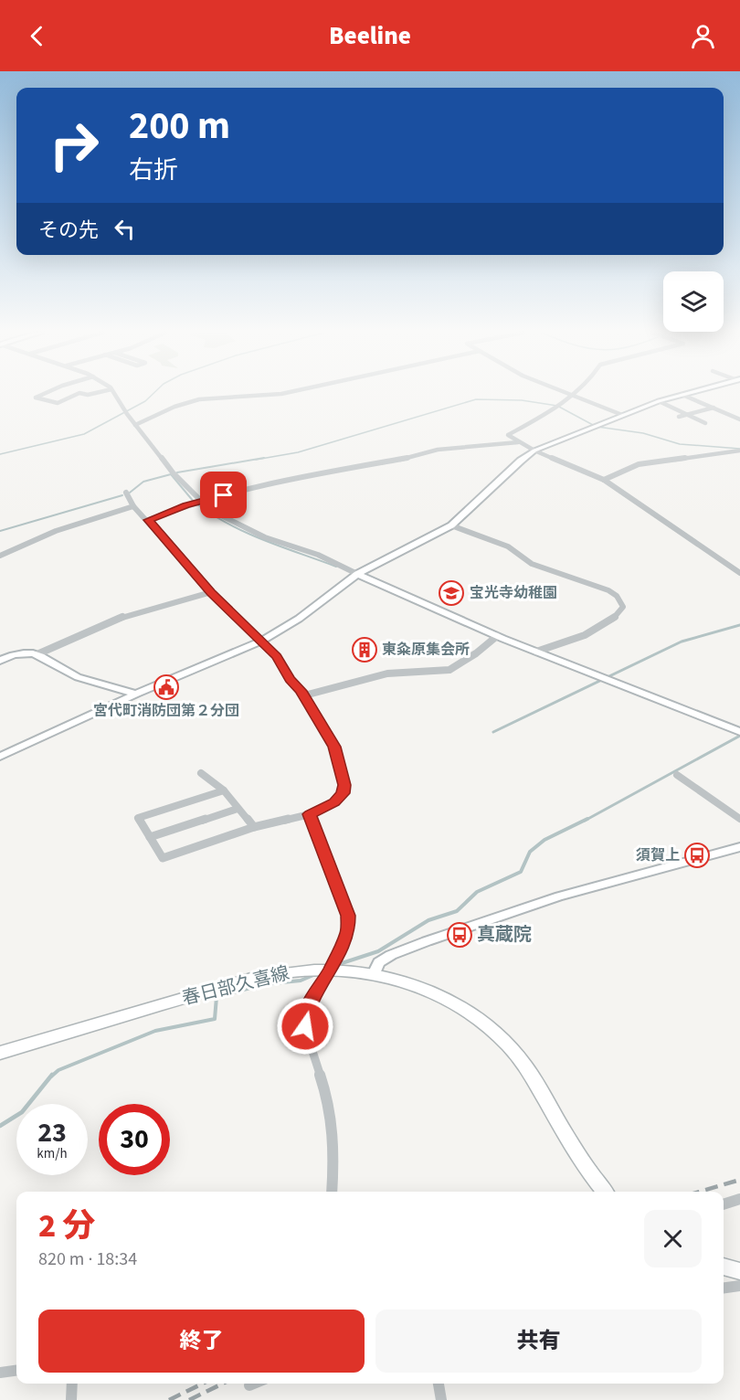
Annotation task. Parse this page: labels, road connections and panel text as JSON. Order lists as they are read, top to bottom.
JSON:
{
  "streets": {
    "main road": ["春日部久喜線"]
  },
  "places": {
    "school or university": ["宝光寺幼稚園"],
    "building": ["東粂原集会所"],
    "public building": ["宮代町消防団第２分団"],
    "bus stop": ["須賀上", "真蔵院"]
  },
  "page": {
    "header": "Beeline",
    "turn": ["200 m", "右折"],
    "then": "その先",
    "speed": "23 km/h",
    "limit": "30",
    "heading": ["2 分", "820 m · 18:34"],
    "buttons": ["終了", "共有"]
  }
}
